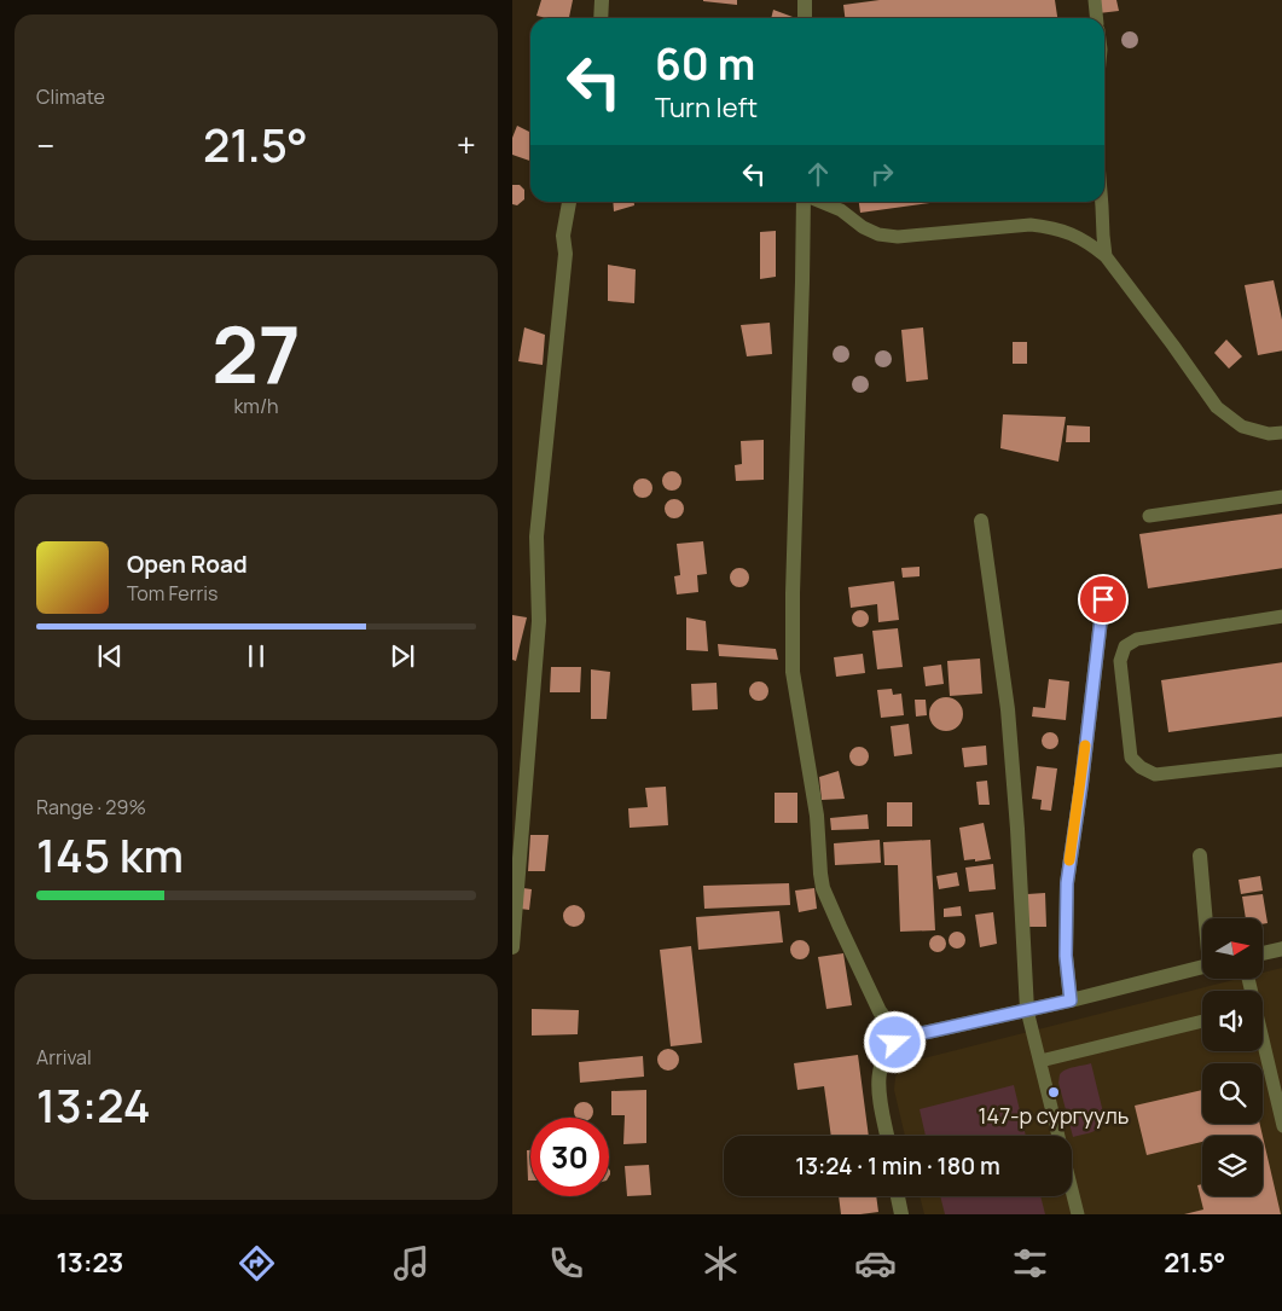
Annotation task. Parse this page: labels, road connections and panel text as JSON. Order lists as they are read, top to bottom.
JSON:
{
  "places": ["147-р сургууль"],
  "north": "right",
  "page": {
    "tile": [
      "Climate",
      ["27", "km/h"],
      ["Range · 29%", "145 km"],
      ["Arrival", "13:24"]
    ],
    "turn": ["60 m", "Turn left"],
    "heat": ["−", "21.5°", "+"],
    "song": ["Open Road", "Tom Ferris"],
    "limit": "30",
    "trip": "13:24 · 1 min · 180 m",
    "tabs": ["13:23", "21.5°"]
  }
}
